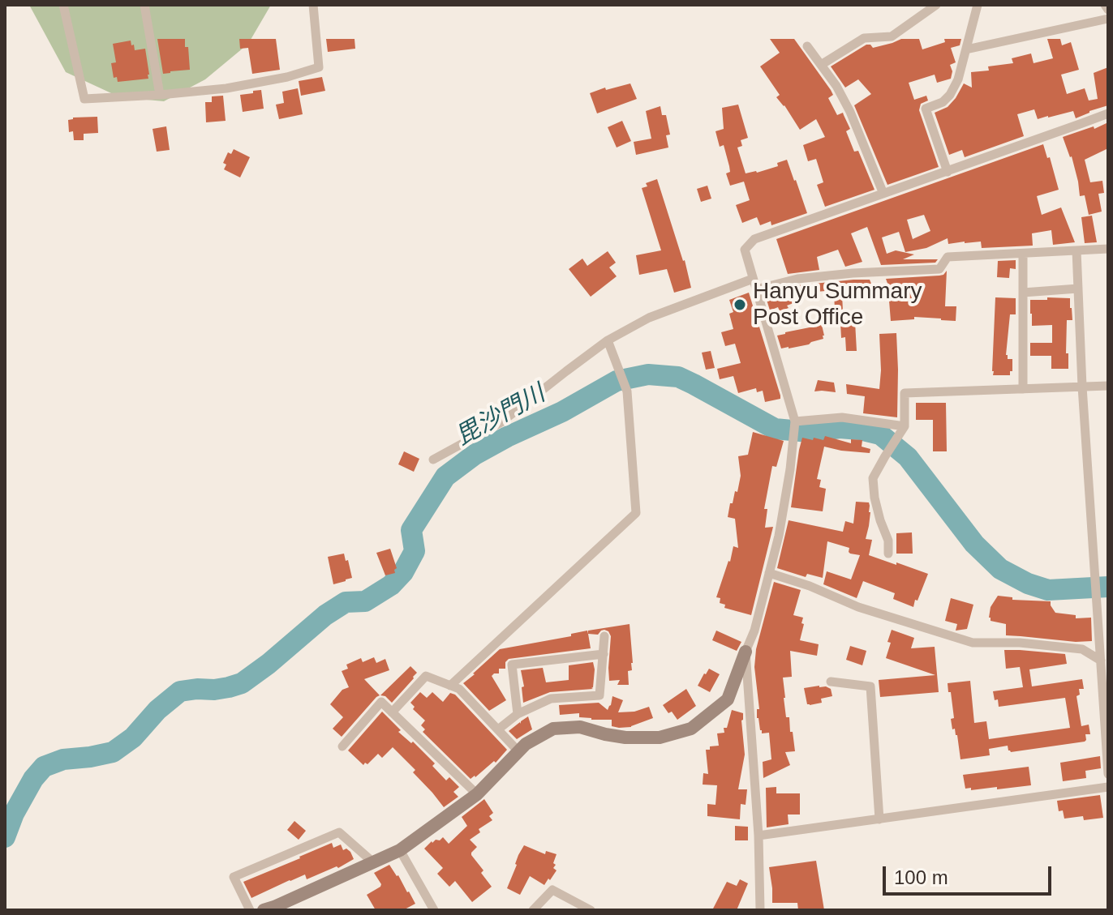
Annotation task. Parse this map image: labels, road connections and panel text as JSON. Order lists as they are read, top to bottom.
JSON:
{
  "water": ["毘沙門川"],
  "places": ["Hanyu Summary Post Office"],
  "scale_bar": "100 m"
}
